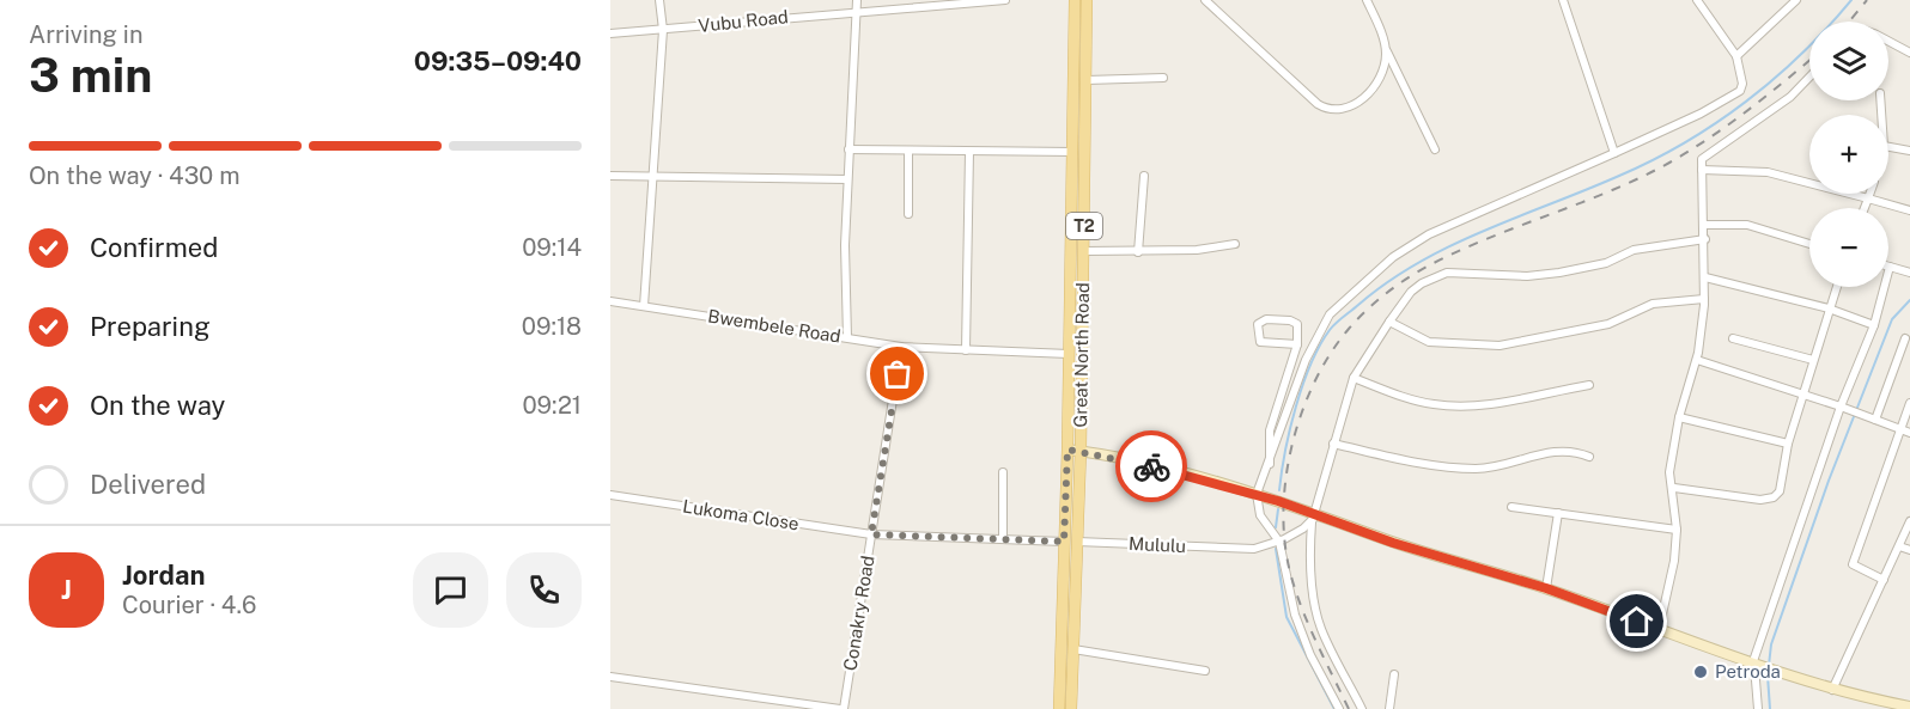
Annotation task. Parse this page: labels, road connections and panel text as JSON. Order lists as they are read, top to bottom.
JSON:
{
  "streets": {
    "main road": ["T2", "Great North Road"],
    "street": [
      "Vubu Road",
      "Bwembele Road",
      "Lukoma Close",
      "Mululu",
      "Conakry Road"
    ]
  },
  "crossings": [
    ["Bwembele Road", "Great North Road"],
    ["Bwembele Road", "Conakry Road"],
    ["Great North Road", "Lukoma Close"],
    ["Great North Road", "Mululu"],
    ["Lukoma Close", "Conakry Road"]
  ],
  "places": ["Petroda"],
  "page": {
    "heading": ["3 min", "Arriving in", "09:35–09:40"],
    "panel": ["Jordan", "Courier · 4.6"],
    "map_buttons": ["+", "−"],
    "bar": "On the way · 430 m",
    "list": [
      ["Confirmed", "09:14"],
      ["Preparing", "09:18"],
      ["On the way", "09:21"],
      "Delivered"
    ],
    "round": "J"
  }
}
